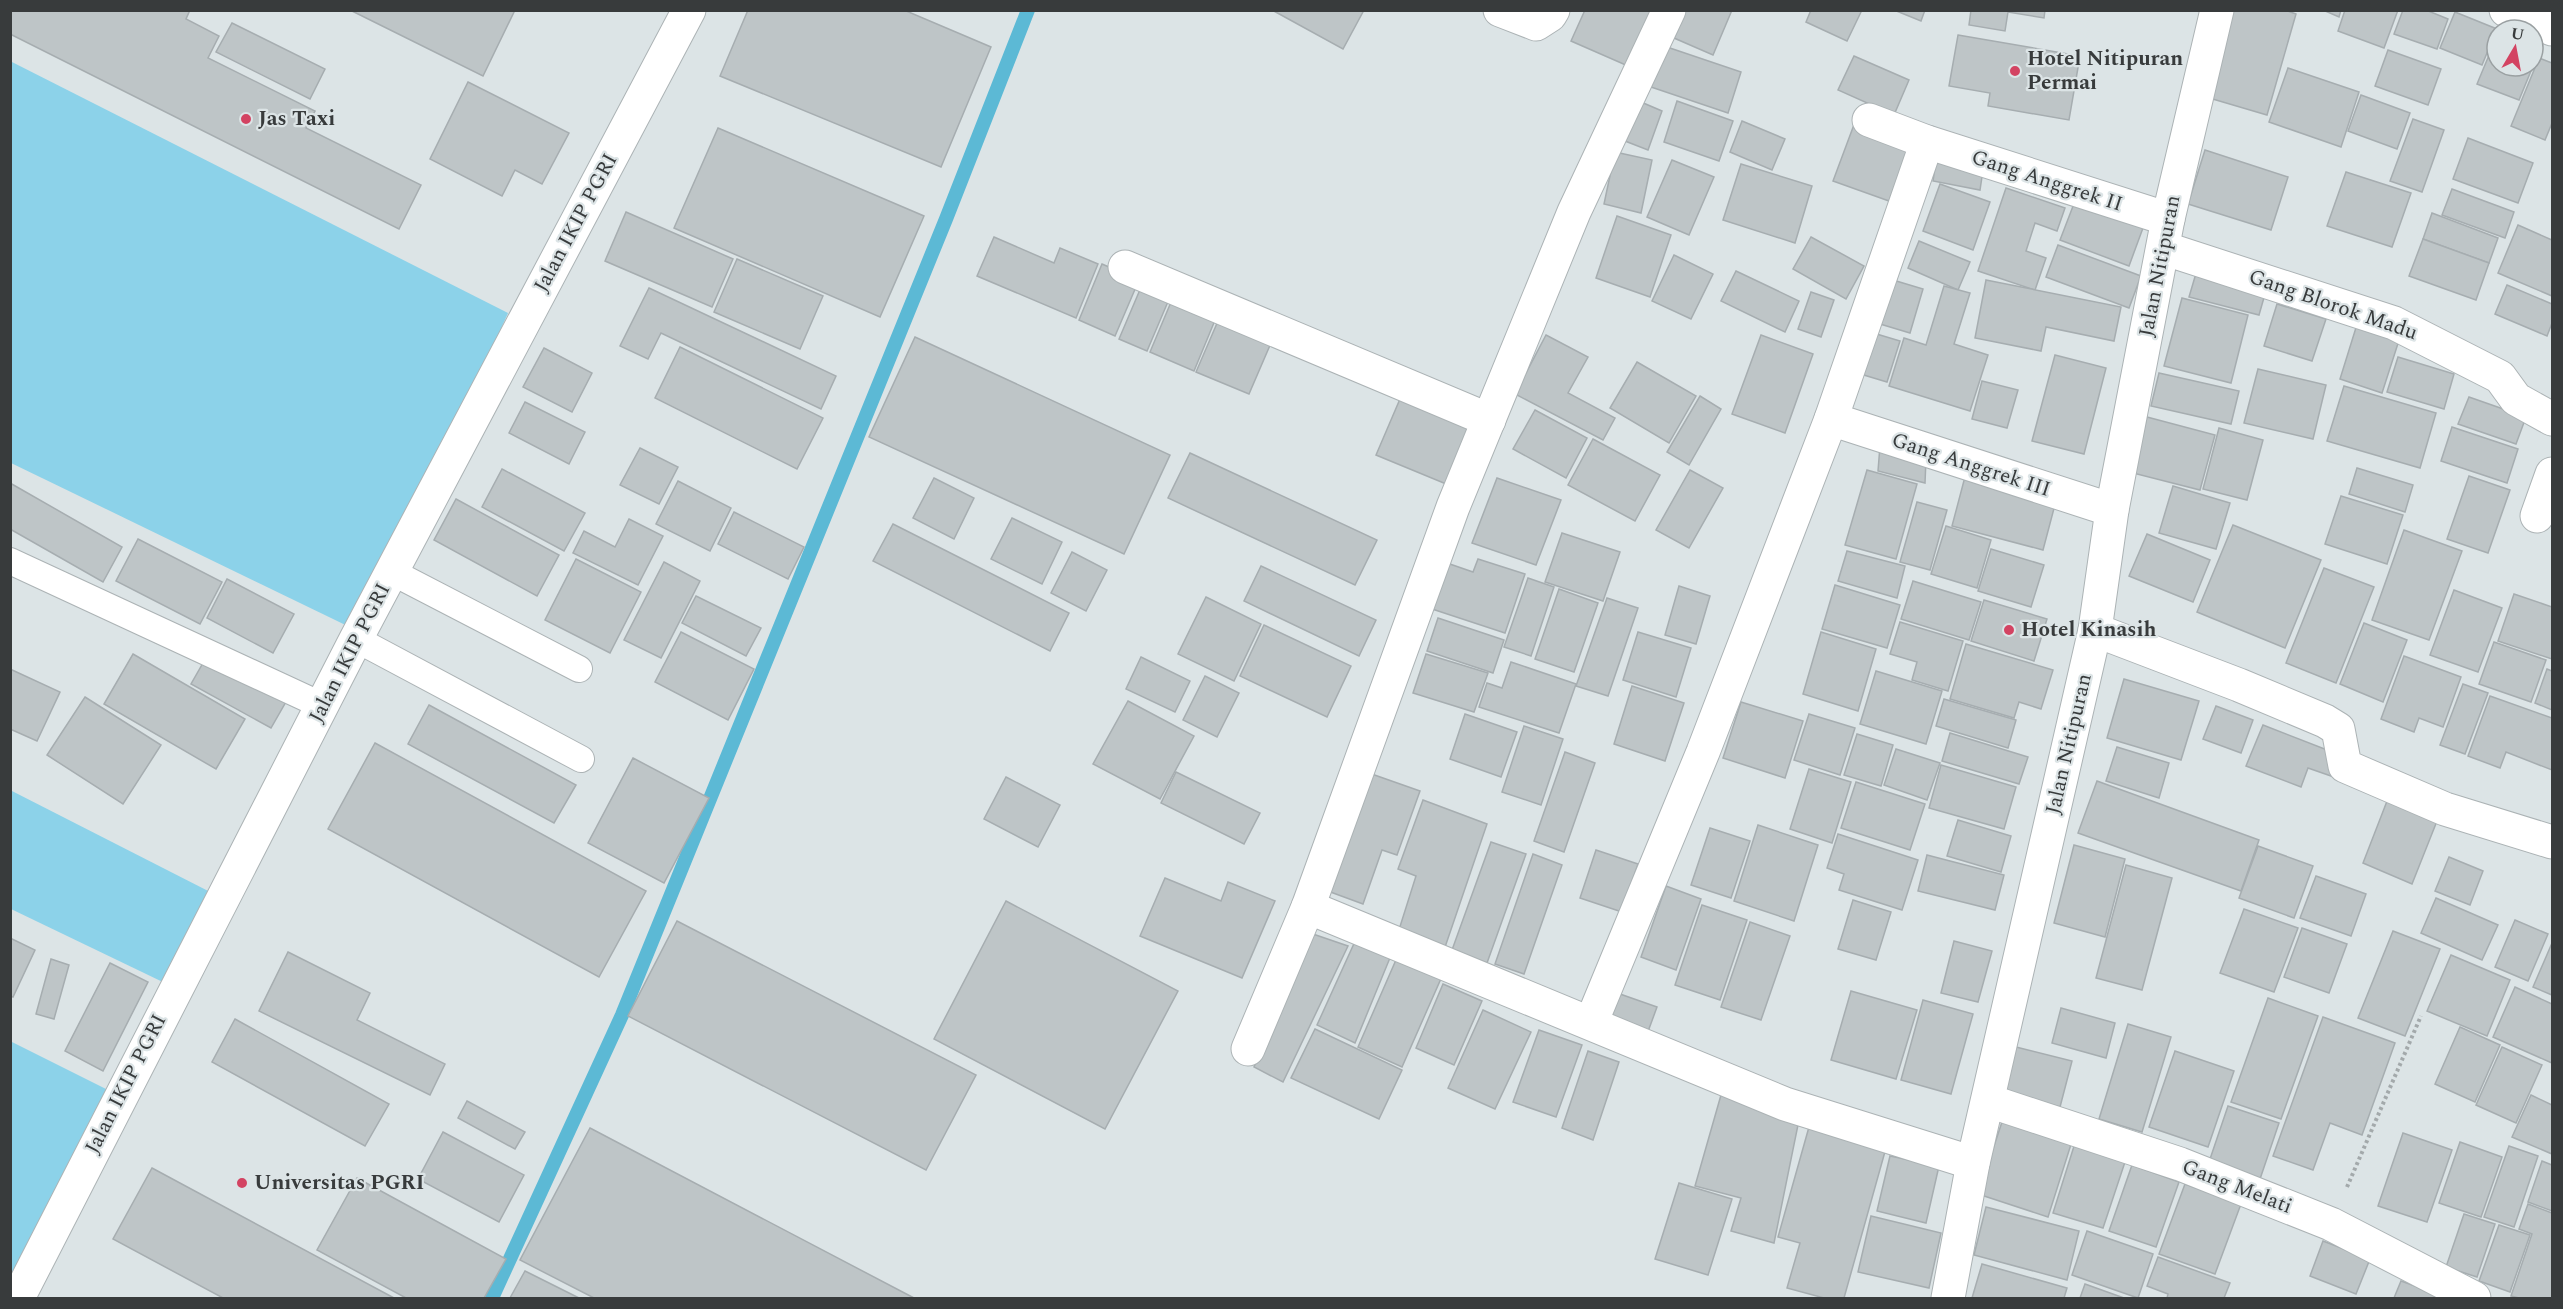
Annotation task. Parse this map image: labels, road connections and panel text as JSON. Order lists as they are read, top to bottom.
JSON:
{
  "streets": {
    "street": [
      "Gang Anggrek II",
      "Jalan IKIP PGRI",
      "Jalan Nitipuran",
      "Gang Blorok Madu",
      "Gang Anggrek III",
      "Gang Melati"
    ]
  },
  "crossings": [
    ["Gang Anggrek II", "Jalan Nitipuran"],
    ["Gang Anggrek II", "Gang Blorok Madu"],
    ["Jalan Nitipuran", "Gang Blorok Madu"],
    ["Jalan Nitipuran", "Gang Anggrek III"],
    ["Jalan Nitipuran", "Gang Melati"]
  ],
  "places": [
    "Hotel Nitipuran Permai",
    "Jas Taxi",
    "Hotel Kinasih",
    "Universitas PGRI"
  ],
  "north": "top"
}
